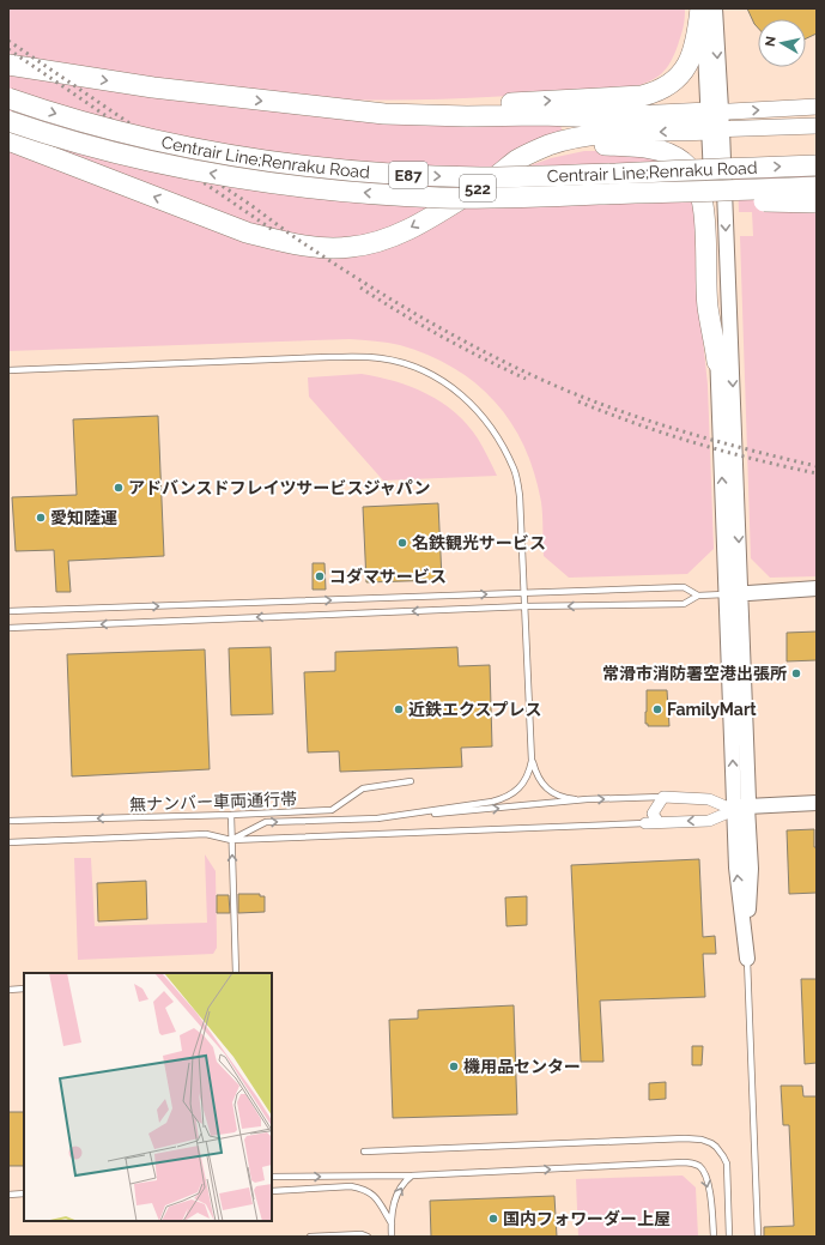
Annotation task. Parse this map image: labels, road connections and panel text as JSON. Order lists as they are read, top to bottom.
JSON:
{
  "streets": {
    "highway": ["Centrair Line;Renraku Road", "E87", "522"],
    "lane": ["無ナンバー車両通行帯"]
  },
  "crossings": [
    ["Centrair Line;Renraku Road", "522"]
  ],
  "places": [
    "アドバンスドフレイツサービスジャパン",
    "愛知陸運",
    "名鉄観光サービス",
    "コダマサービス",
    "常滑市消防署空港出張所",
    "近鉄エクスプレス",
    "FamilyMart",
    "機用品センター",
    "国内フォワーダー上屋"
  ],
  "north": "left"
}
